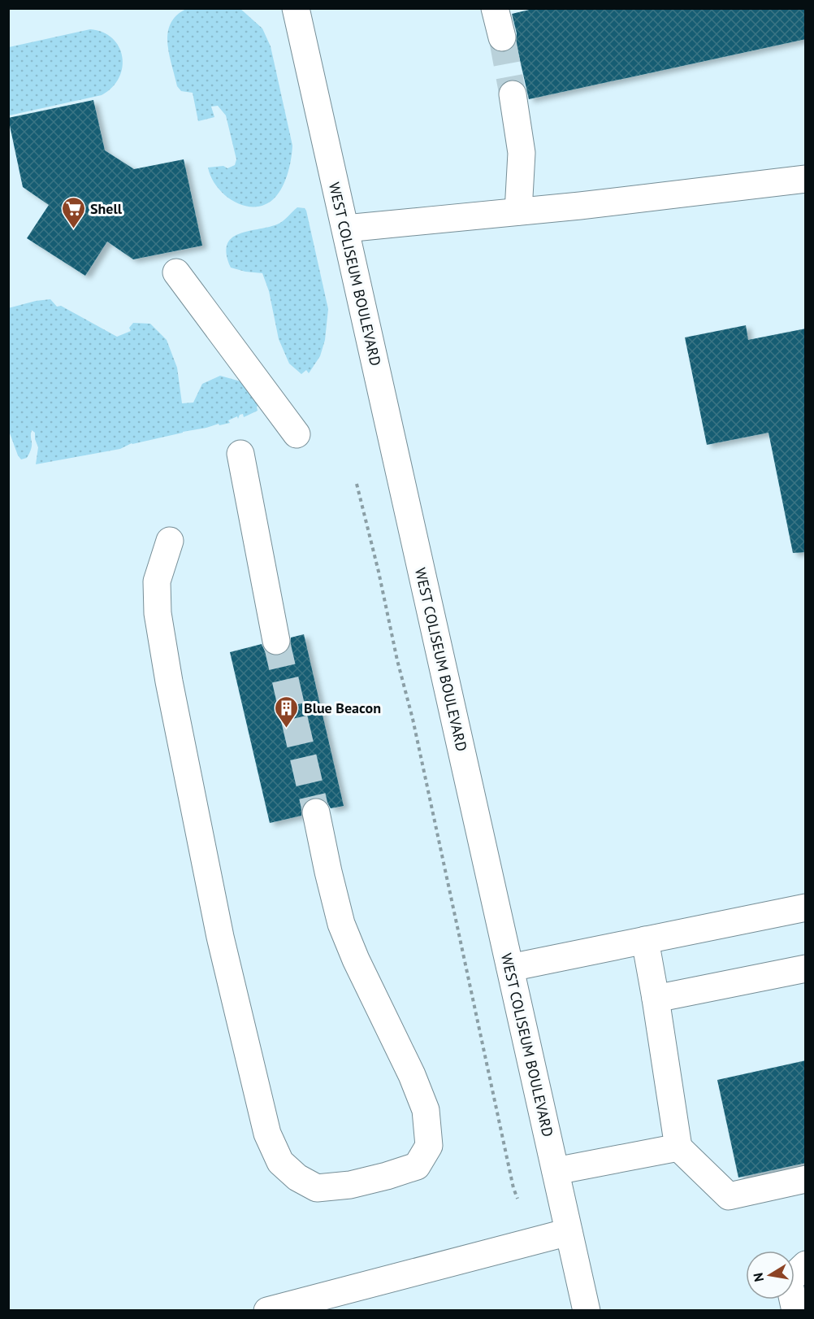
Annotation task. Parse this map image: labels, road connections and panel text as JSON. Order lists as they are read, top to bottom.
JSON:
{
  "streets": {
    "main road": ["WEST COLISEUM BOULEVARD"]
  },
  "places": {
    "supermarket": ["Shell"],
    "building": ["Blue Beacon"]
  },
  "north": "left"
}
